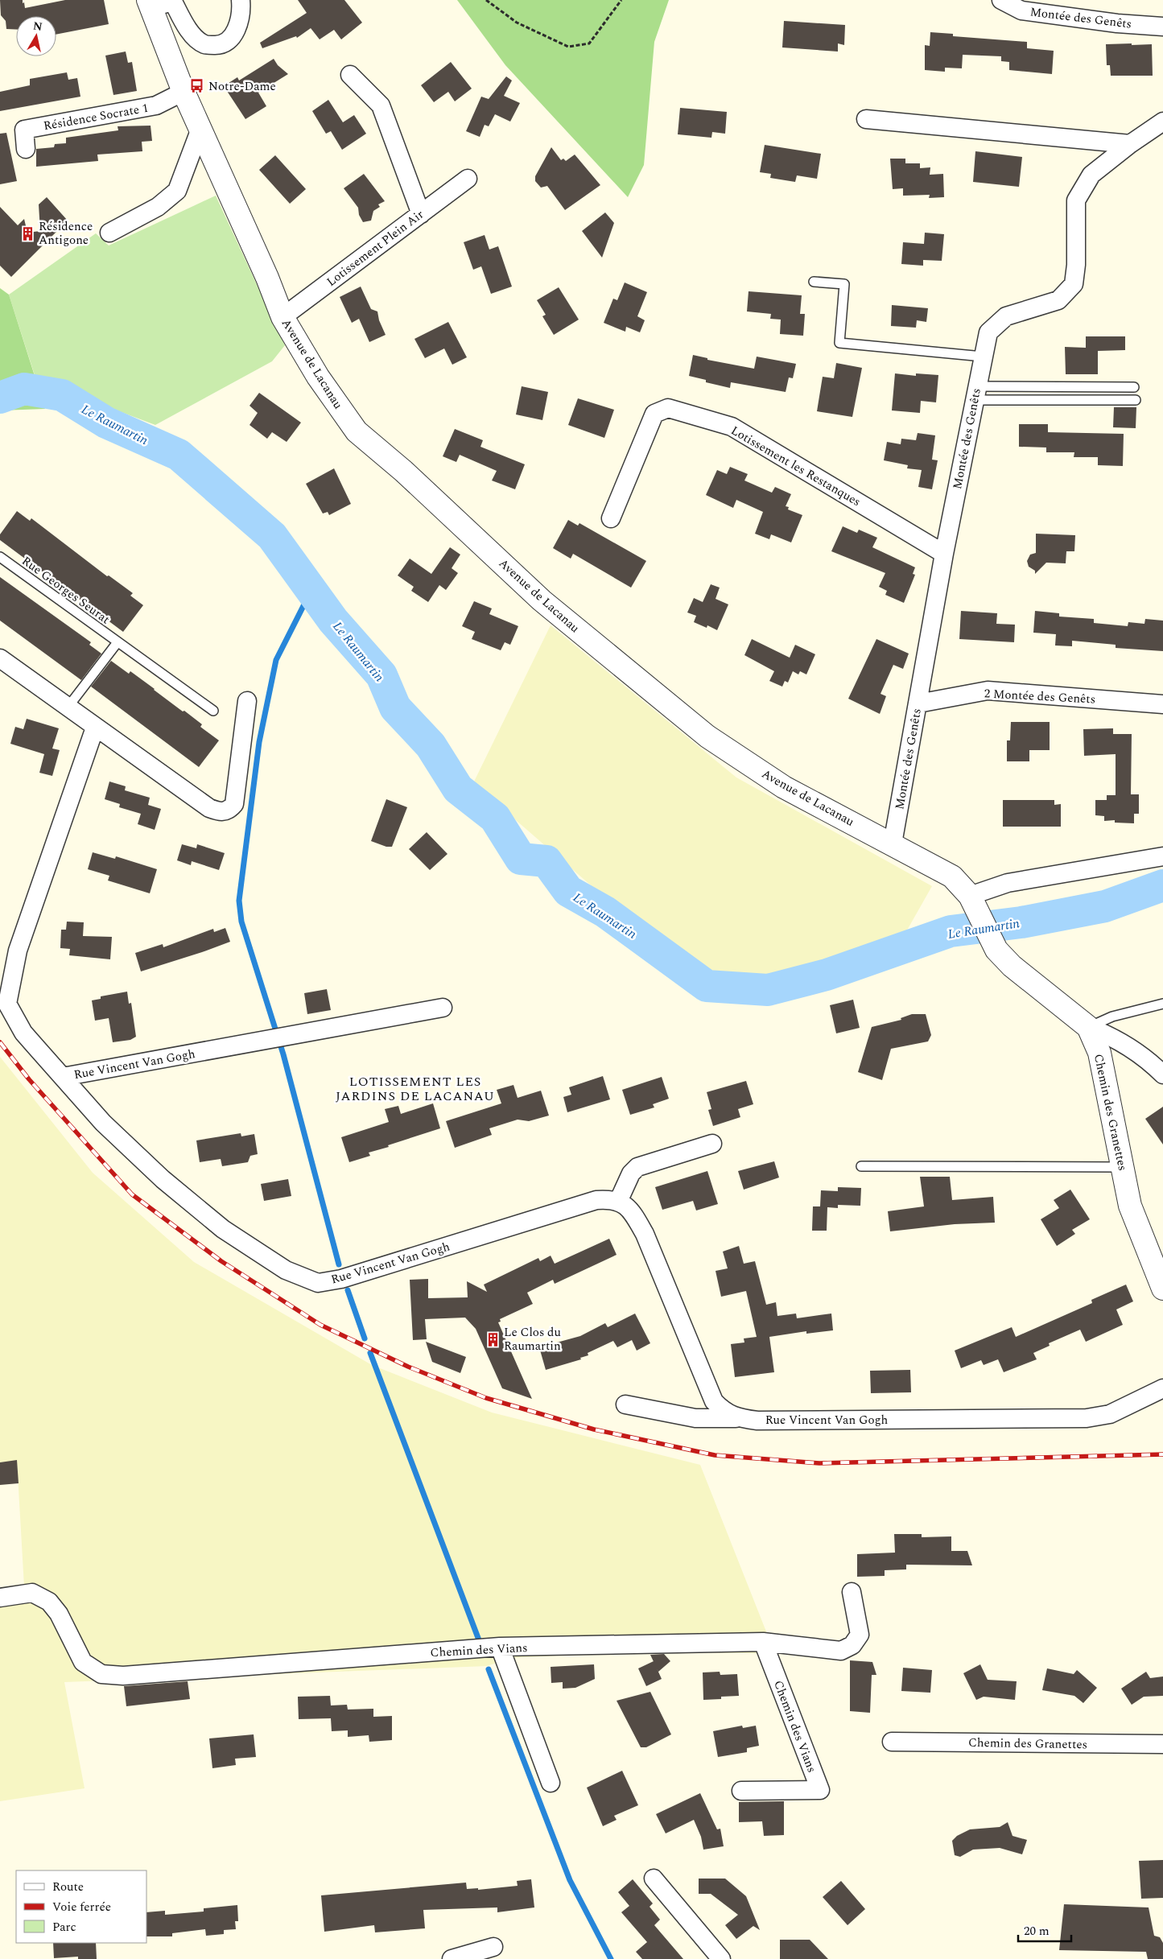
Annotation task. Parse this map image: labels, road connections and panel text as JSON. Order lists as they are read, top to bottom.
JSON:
{
  "streets": {
    "street": [
      "Montée des Genêts",
      "Résidence Socrate 1",
      "Lotissement Plein Air",
      "Avenue de Lacanau",
      "Lotissement les Restanques",
      "2 Montée des Genêts",
      "Rue Vincent Van Gogh",
      "Chemin des Granettes",
      "Chemin des Vians"
    ],
    "lane": ["Rue Georges Seurat"]
  },
  "crossings": [
    ["Montée des Genêts", "Avenue de Lacanau"],
    ["Montée des Genêts", "Lotissement les Restanques"],
    ["Montée des Genêts", "2 Montée des Genêts"],
    ["Résidence Socrate 1", "Avenue de Lacanau"],
    ["Lotissement Plein Air", "Avenue de Lacanau"],
    ["Avenue de Lacanau", "Chemin des Granettes"]
  ],
  "districts": ["LOTISSEMENT LES JARDINS DE LACANAU"],
  "water": ["Le Raumartin"],
  "places": {
    "bus stop": ["Notre-Dame"],
    "building": ["Résidence Antigone", "Le Clos du Raumartin"]
  },
  "legend": ["Route", "Voie ferrée", "Parc"],
  "scale_bar": "20 m",
  "north": "top"
}
